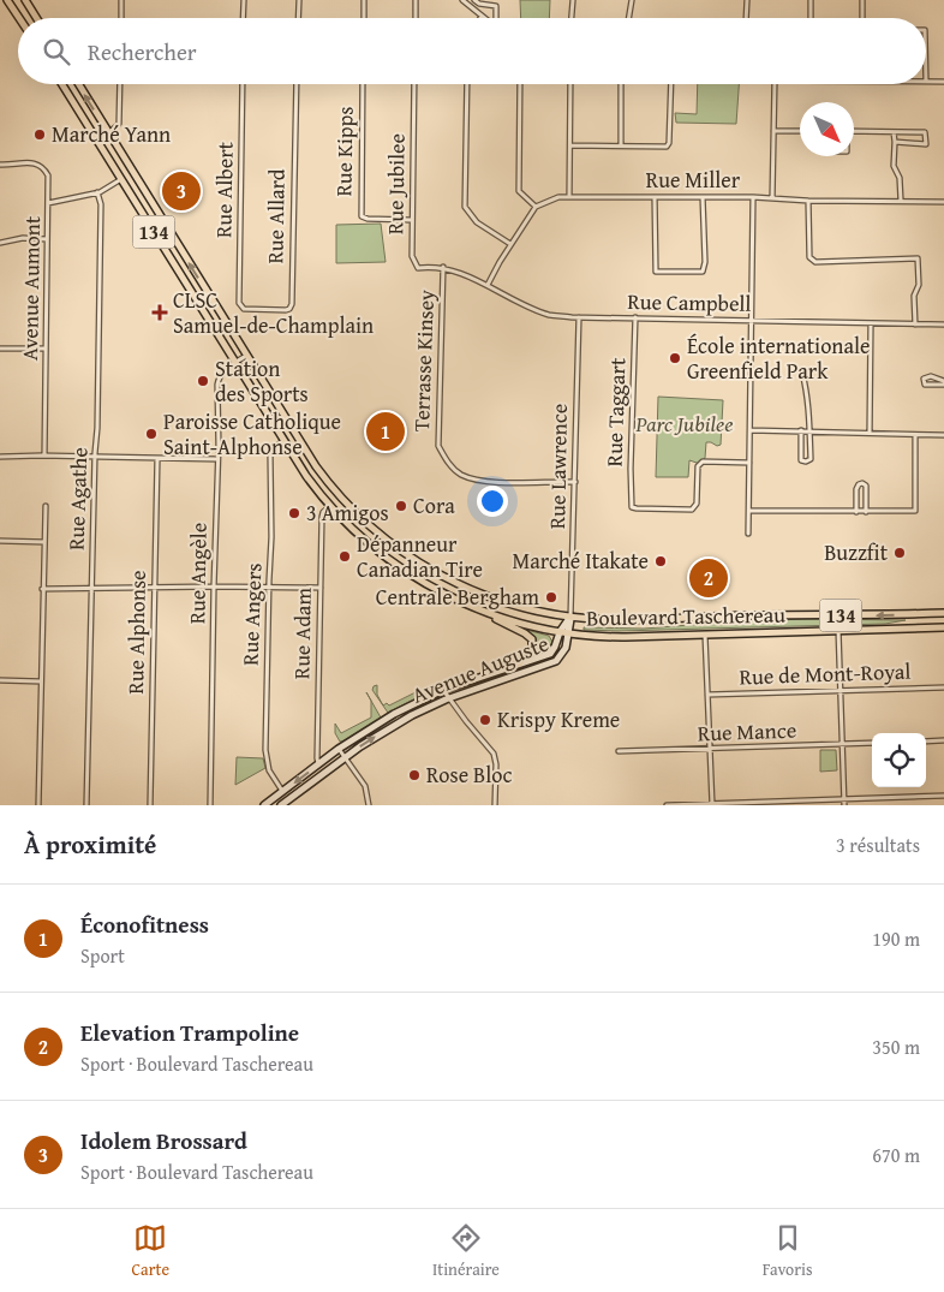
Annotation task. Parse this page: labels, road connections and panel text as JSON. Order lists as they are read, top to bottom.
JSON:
{
  "streets": {
    "main road": ["134", "Boulevard Taschereau", "Avenue Auguste"],
    "street": [
      "Rue Kipps",
      "Rue Miller",
      "Rue Jubilee",
      "Rue Albert",
      "Rue Allard",
      "Avenue Aumont",
      "Rue Campbell",
      "Terrasse Kinsey",
      "Rue Taggart",
      "Rue Lawrence",
      "Rue Agathe",
      "Rue Angèle",
      "Rue Angers",
      "Rue Alphonse",
      "Rue Adam",
      "Rue de Mont-Royal",
      "Rue Mance"
    ]
  },
  "crossings": [
    ["Rue Kipps", "Rue Jubilee"],
    ["Rue Jubilee", "Rue Campbell"],
    ["Rue Jubilee", "Terrasse Kinsey"],
    ["Rue Albert", "Rue Allard"],
    ["Rue Campbell", "Terrasse Kinsey"],
    ["Rue Campbell", "Rue Taggart"],
    ["Rue Campbell", "Rue Lawrence"],
    ["Terrasse Kinsey", "Rue Lawrence"],
    ["Rue Lawrence", "Boulevard Taschereau"],
    ["Rue Lawrence", "Avenue Auguste"],
    ["Rue Angèle", "Boulevard Taschereau"],
    ["Rue Angers", "Boulevard Taschereau"],
    ["Rue Angers", "Avenue Auguste"],
    ["Boulevard Taschereau", "Rue Adam"],
    ["Boulevard Taschereau", "Avenue Auguste"],
    ["Rue Adam", "Avenue Auguste"]
  ],
  "parks": ["Parc Jubilee"],
  "places": {
    "other": [
      "Marché Yann",
      "École internationale Greenfield Park",
      "Station des Sports",
      "Paroisse Catholique Saint-Alphonse",
      "Cora",
      "3 Amigos",
      "Buzzfit",
      "Dépanneur Canadian Tire",
      "Marché Itakate",
      "Centrale Bergham",
      "Krispy Kreme",
      "Rose Bloc"
    ],
    "health": ["CLSC Samuel-de-Champlain"]
  },
  "north": "bottom right",
  "page": {
    "search": "Rechercher",
    "pins": ["3", "1", "2"],
    "heading": ["À proximité", "3 résultats"],
    "list": [
      {
        "mark": "1",
        "name": "Éconofitness",
        "note": "Sport",
        "value": "190 m"
      },
      {
        "mark": "2",
        "name": "Elevation Trampoline",
        "note": "Sport · Boulevard Taschereau",
        "value": "350 m"
      },
      {
        "mark": "3",
        "name": "Idolem Brossard",
        "note": "Sport · Boulevard Taschereau",
        "value": "670 m"
      }
    ],
    "nav": ["Carte", "Itinéraire", "Favoris"]
  }
}
